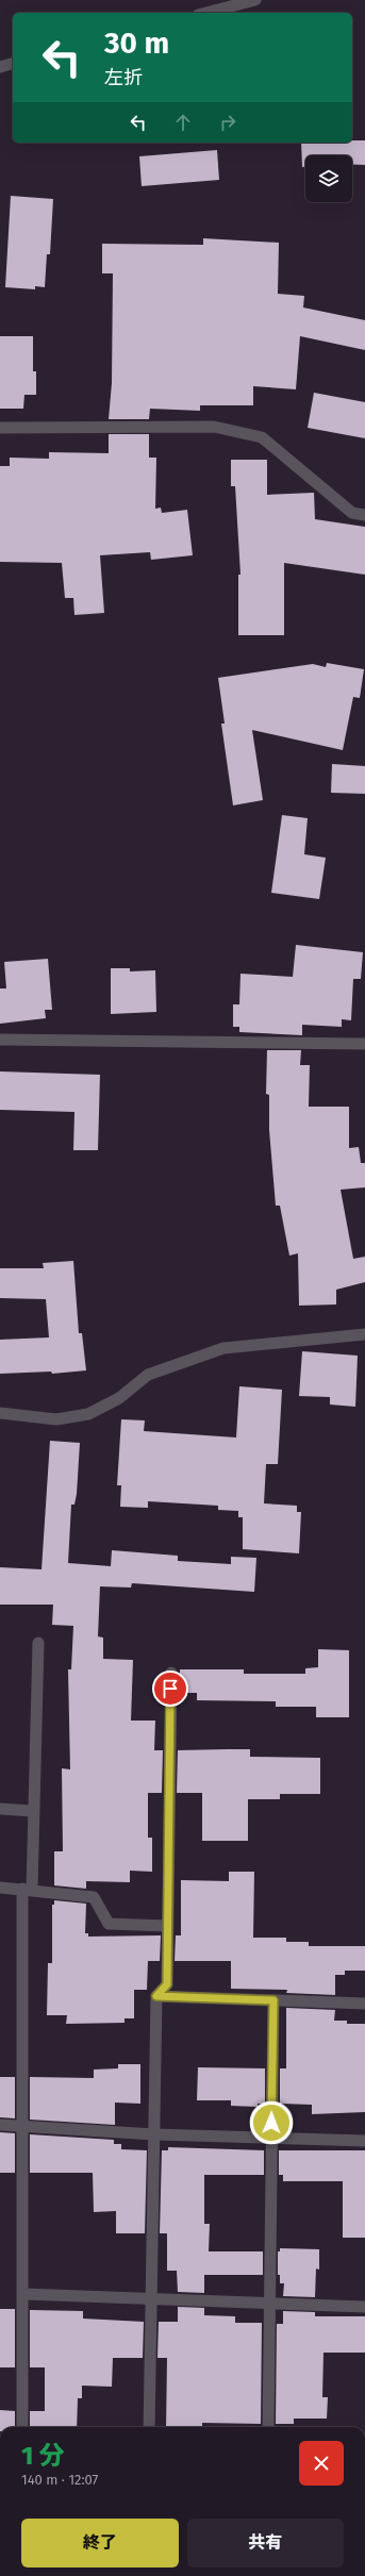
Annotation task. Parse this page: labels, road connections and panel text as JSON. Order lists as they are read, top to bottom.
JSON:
{
  "page": {
    "turn": ["30 m", "左折"],
    "heading": ["1 分", "140 m · 12:07"],
    "buttons": ["終了", "共有"]
  }
}
